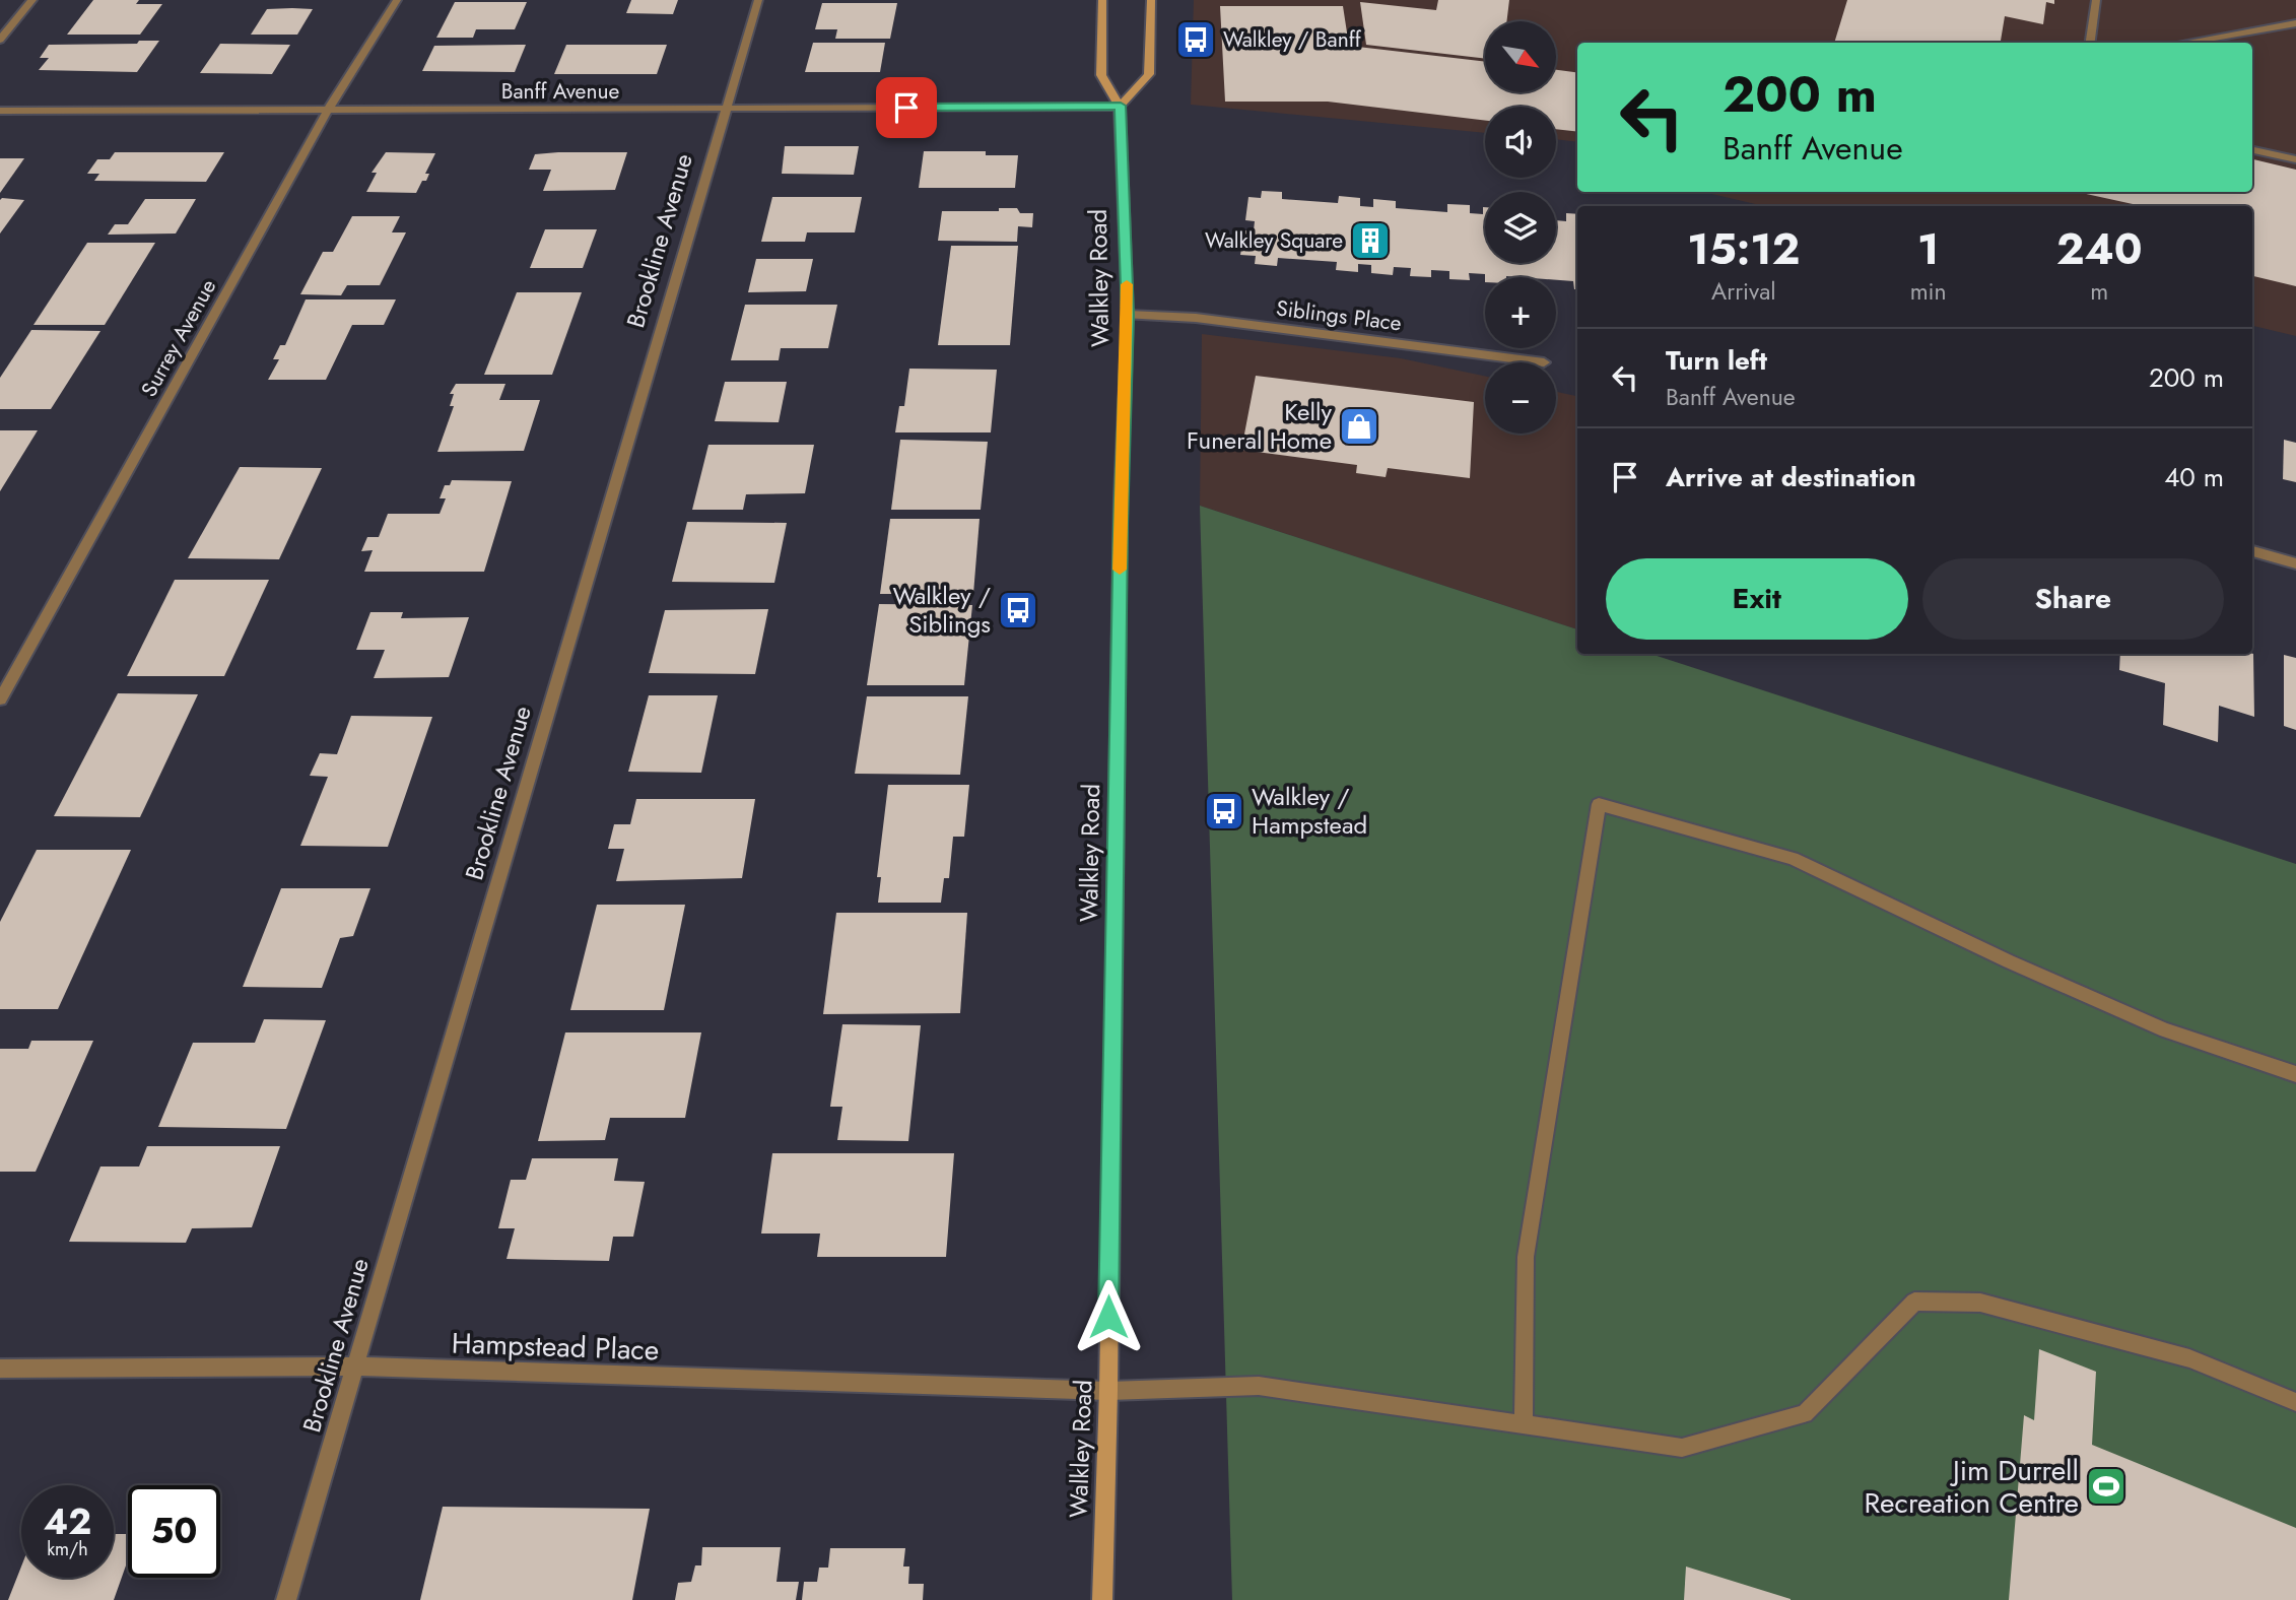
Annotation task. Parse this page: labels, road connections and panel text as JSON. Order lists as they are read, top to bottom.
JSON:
{
  "streets": {
    "main road": ["Walkley Road"],
    "street": [
      "Banff Avenue",
      "Brookline Avenue",
      "Siblings Place",
      "Surrey Avenue",
      "Hampstead Place"
    ]
  },
  "crossings": [
    ["Banff Avenue", "Brookline Avenue"],
    ["Banff Avenue", "Walkley Road"],
    ["Banff Avenue", "Surrey Avenue"],
    ["Brookline Avenue", "Hampstead Place"],
    ["Walkley Road", "Siblings Place"],
    ["Walkley Road", "Hampstead Place"]
  ],
  "places": {
    "bus stop": ["Walkley / Banff", "Walkley / Siblings", "Walkley / Hampstead"],
    "building": ["Walkley Square"],
    "shop": ["Kelly Funeral Home"],
    "sports": ["Jim Durrell Recreation Centre"]
  },
  "north": "bottom right",
  "page": {
    "map_buttons": ["+", "−"],
    "turn": ["200 m", "Banff Avenue"],
    "eta": [
      "15:12",
      "Arrival",
      "1",
      "min",
      "240",
      "m"
    ],
    "list": [
      {
        "name": "Turn left",
        "note": "Banff Avenue",
        "value": "200 m"
      },
      {
        "name": "Arrive at destination",
        "value": "40 m"
      }
    ],
    "buttons": ["Exit", "Share"],
    "speed": "42 km/h",
    "limit": "50"
  }
}
